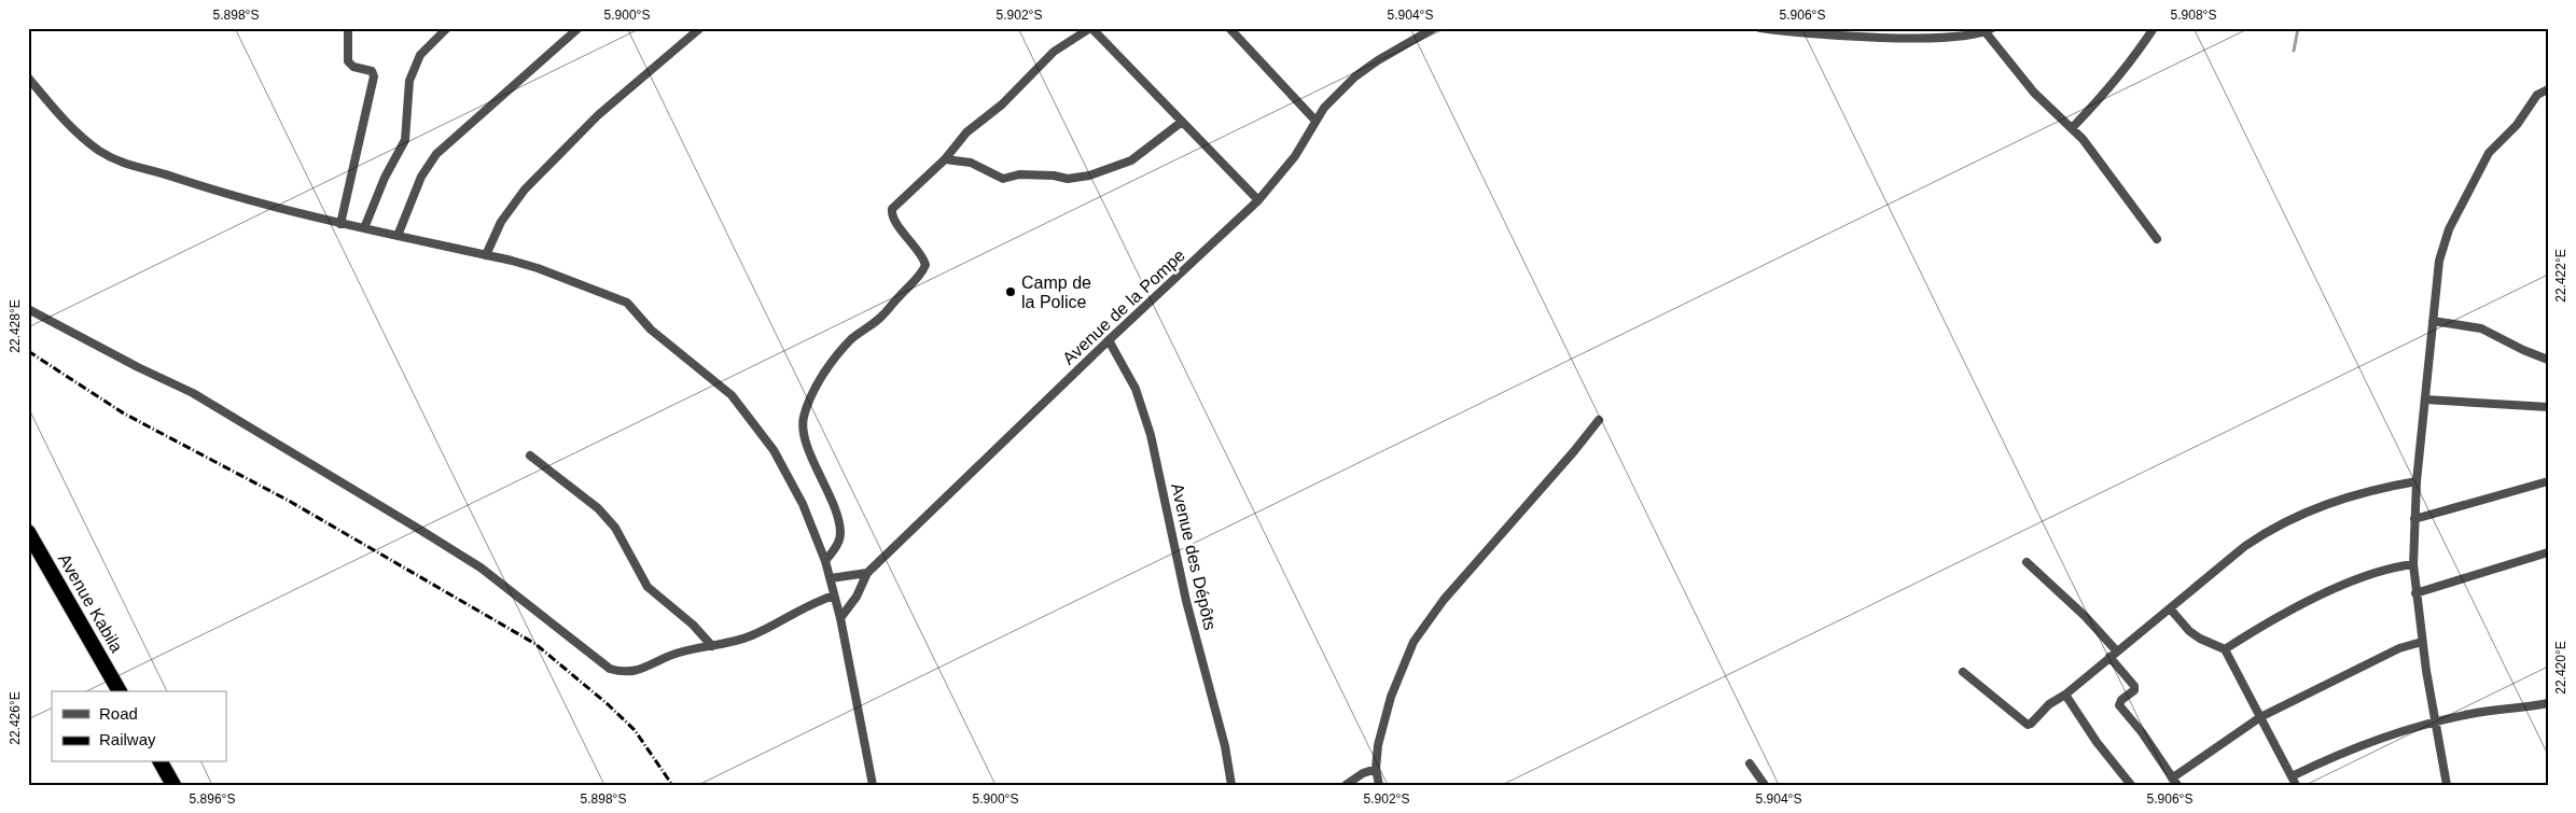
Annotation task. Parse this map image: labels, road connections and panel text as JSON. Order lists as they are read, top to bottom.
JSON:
{
  "streets": {
    "highway": ["Avenue Kabila"],
    "street": ["Avenue de la Pompe", "Avenue des Dépôts"]
  },
  "crossings": [
    ["Avenue de la Pompe", "Avenue des Dépôts"]
  ],
  "places": ["Camp de la Police"],
  "legend": ["Road", "Railway"],
  "coordinates": [
    "5.898°S",
    "5.900°S",
    "5.902°S",
    "5.904°S",
    "5.906°S",
    "5.908°S",
    "22.422°E",
    "22.428°E",
    "22.420°E",
    "22.426°E",
    "5.896°S"
  ]
}
